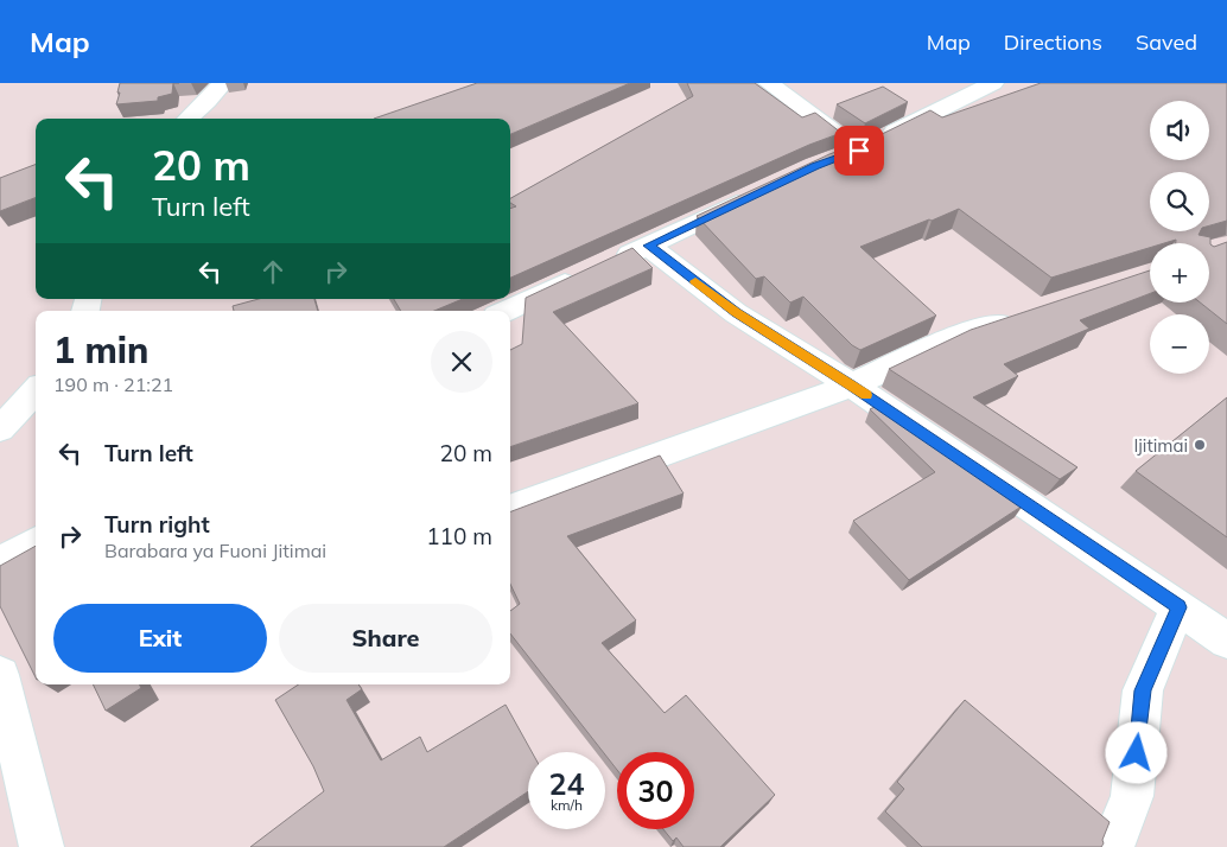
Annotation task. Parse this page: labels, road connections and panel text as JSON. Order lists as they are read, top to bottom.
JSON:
{
  "places": ["Ijitimai"],
  "page": {
    "header": "Map",
    "nav": ["Map", "Directions", "Saved"],
    "map_buttons": ["+", "−"],
    "turn": ["20 m", "Turn left"],
    "heading": ["1 min", "190 m · 21:21"],
    "list": [
      {
        "name": "Turn left",
        "value": "20 m"
      },
      {
        "name": "Turn right",
        "note": "Barabara ya Fuoni Jitimai",
        "value": "110 m"
      }
    ],
    "buttons": ["Exit", "Share"],
    "speed": "24 km/h",
    "limit": "30"
  }
}
